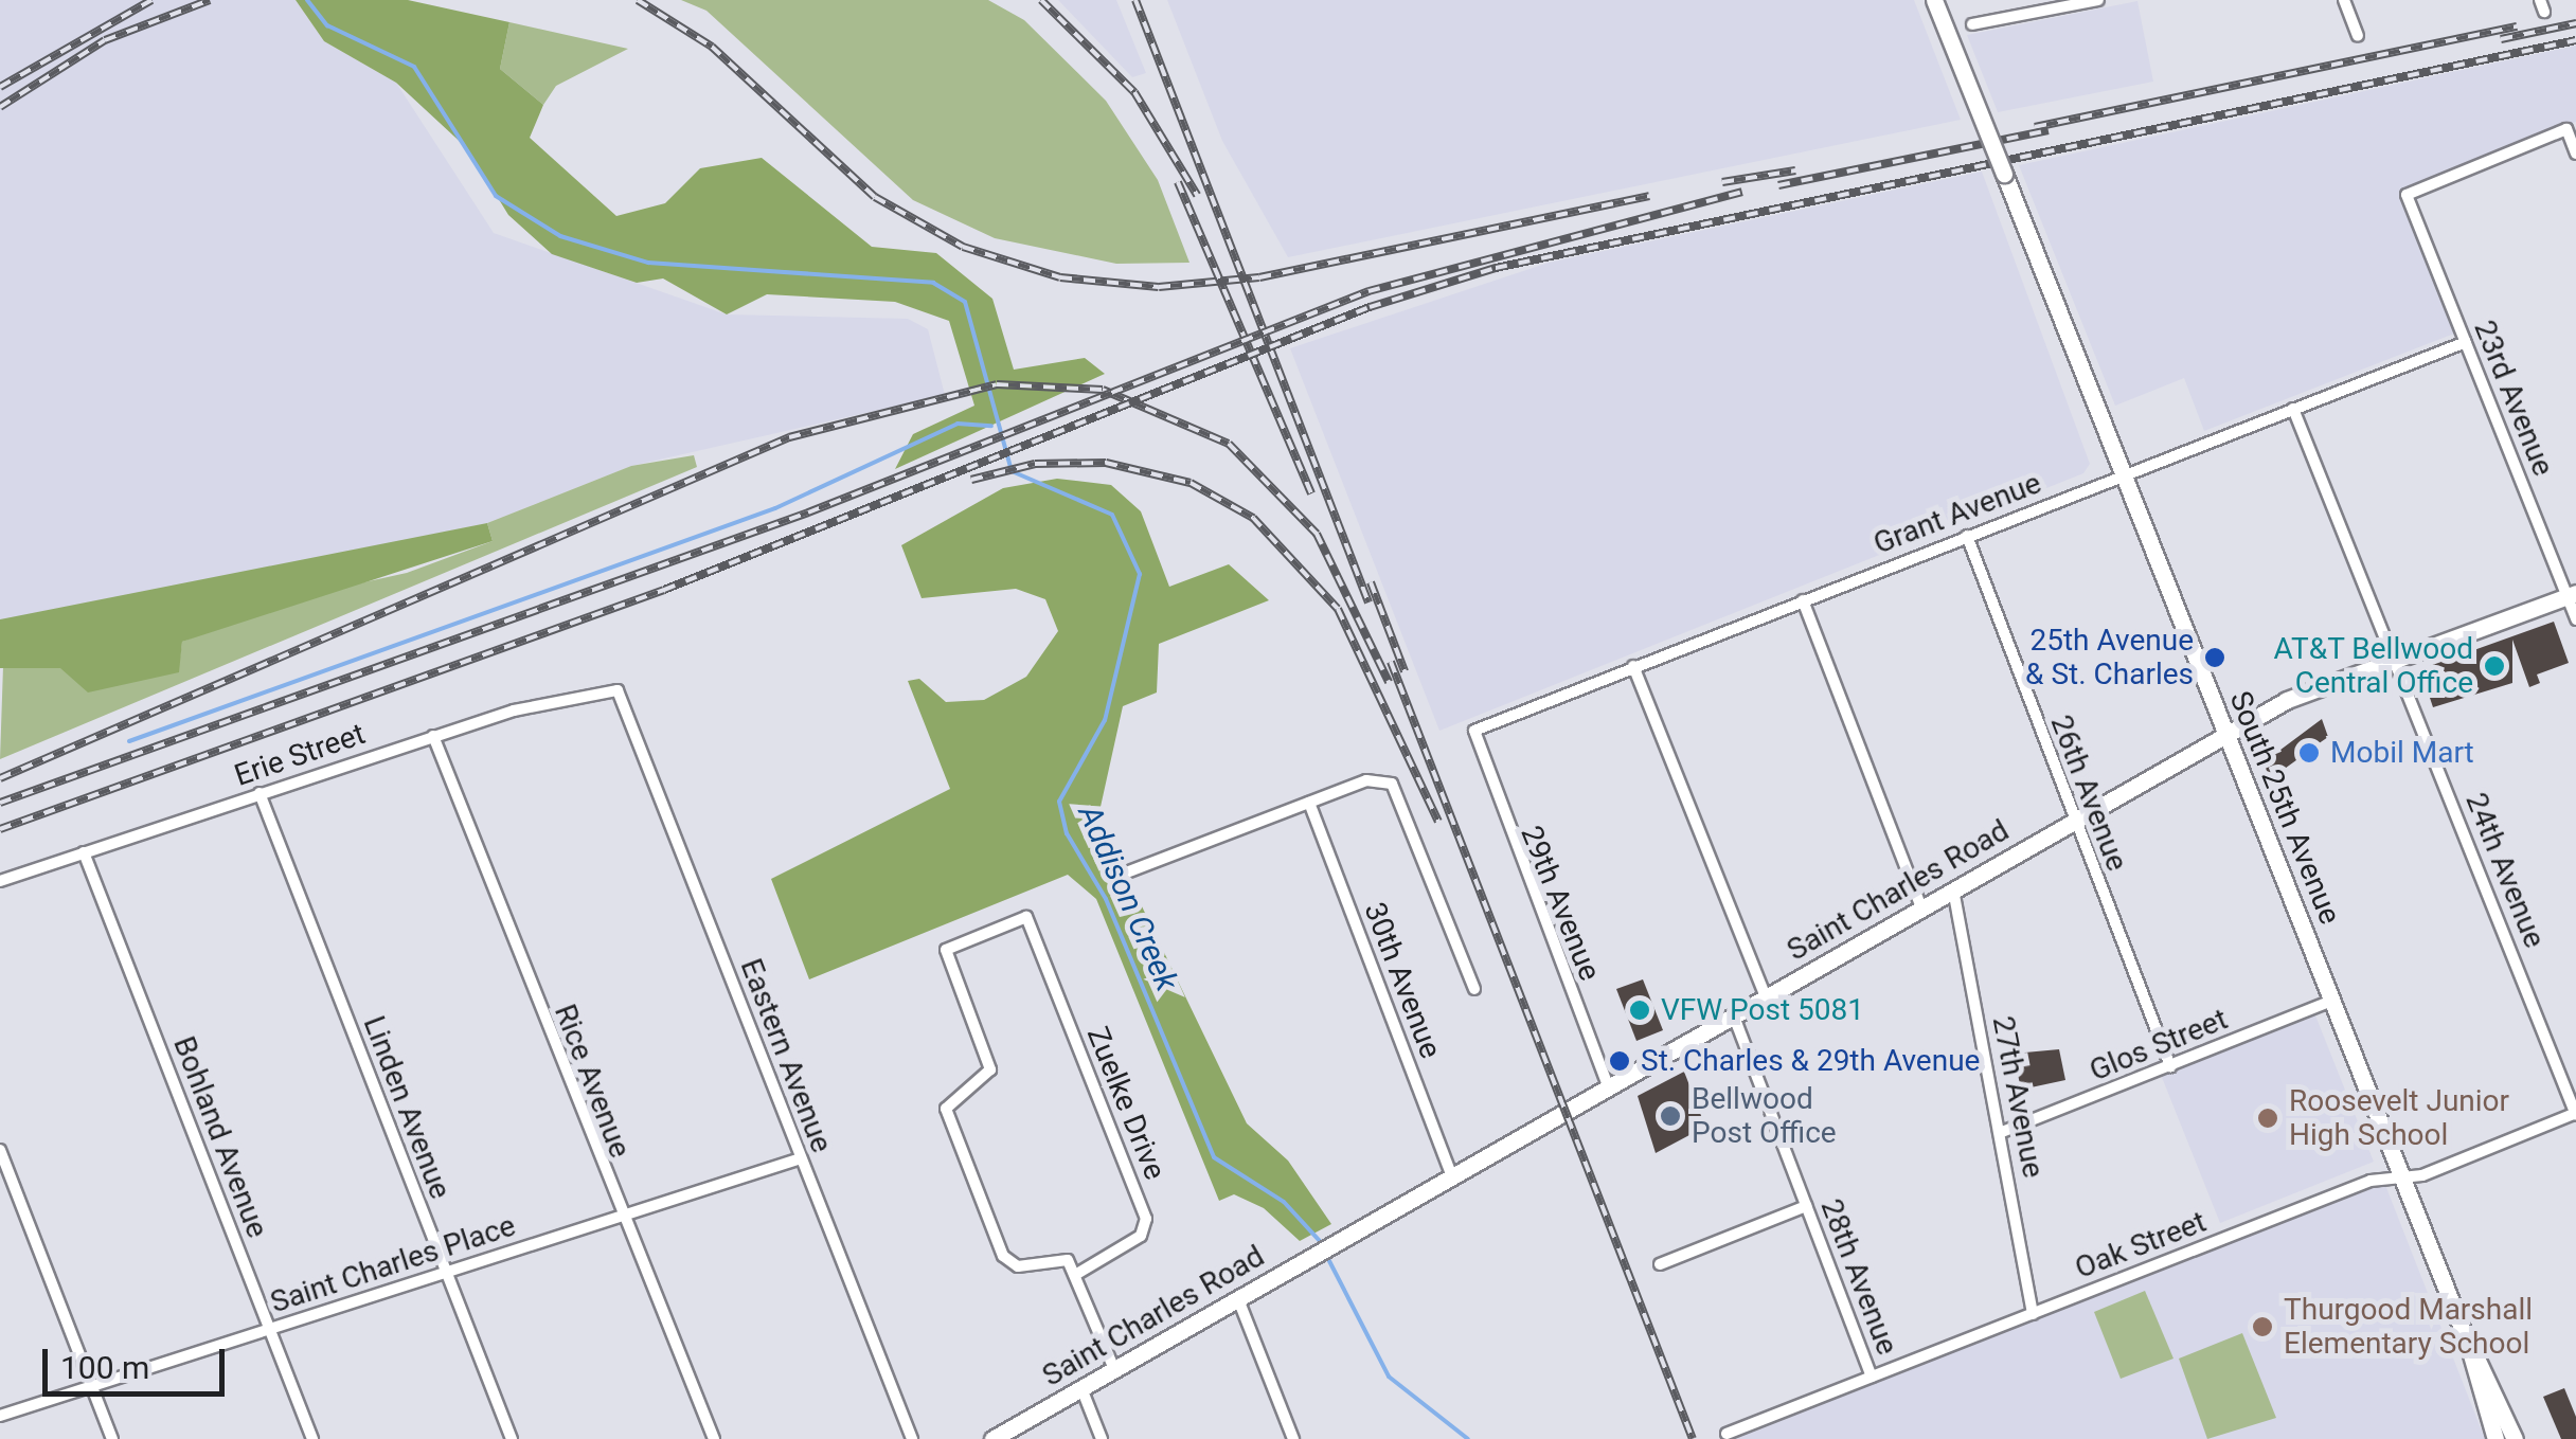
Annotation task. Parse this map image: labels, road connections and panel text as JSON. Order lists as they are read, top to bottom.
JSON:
{
  "streets": {
    "main road": ["South 25th Avenue", "Saint Charles Road"],
    "street": [
      "23rd Avenue",
      "Grant Avenue",
      "Erie Street",
      "26th Avenue",
      "24th Avenue",
      "29th Avenue",
      "30th Avenue",
      "Glos Street",
      "Eastern Avenue",
      "Rice Avenue",
      "27th Avenue",
      "Zuelke Drive",
      "Linden Avenue",
      "Bohland Avenue",
      "Oak Street",
      "Saint Charles Place",
      "28th Avenue"
    ]
  },
  "crossings": [
    ["23rd Avenue", "Grant Avenue"],
    ["23rd Avenue", "Saint Charles Road"],
    ["Grant Avenue", "26th Avenue"],
    ["Grant Avenue", "South 25th Avenue"],
    ["Grant Avenue", "24th Avenue"],
    ["Grant Avenue", "29th Avenue"],
    ["Erie Street", "Eastern Avenue"],
    ["Erie Street", "Rice Avenue"],
    ["Erie Street", "Linden Avenue"],
    ["Erie Street", "Bohland Avenue"],
    ["26th Avenue", "Saint Charles Road"],
    ["26th Avenue", "Glos Street"],
    ["South 25th Avenue", "Saint Charles Road"],
    ["South 25th Avenue", "Glos Street"],
    ["South 25th Avenue", "Oak Street"],
    ["24th Avenue", "Saint Charles Road"],
    ["24th Avenue", "Oak Street"],
    ["Saint Charles Road", "29th Avenue"],
    ["Saint Charles Road", "30th Avenue"],
    ["Saint Charles Road", "27th Avenue"],
    ["Saint Charles Road", "28th Avenue"],
    ["Glos Street", "27th Avenue"],
    ["Eastern Avenue", "Saint Charles Place"],
    ["Rice Avenue", "Saint Charles Place"],
    ["27th Avenue", "Oak Street"],
    ["Linden Avenue", "Saint Charles Place"],
    ["Bohland Avenue", "Saint Charles Place"],
    ["Oak Street", "28th Avenue"]
  ],
  "water": ["Addison Creek"],
  "places": [
    "25th Avenue & St. Charles",
    "AT&T Bellwood Central Office",
    "Mobil Mart",
    "VFW Post 5081",
    "St. Charles & 29th Avenue",
    "Bellwood Post Office",
    "Roosevelt Junior High School",
    "Thurgood Marshall Elementary School"
  ],
  "scale_bar": "100 m"
}
